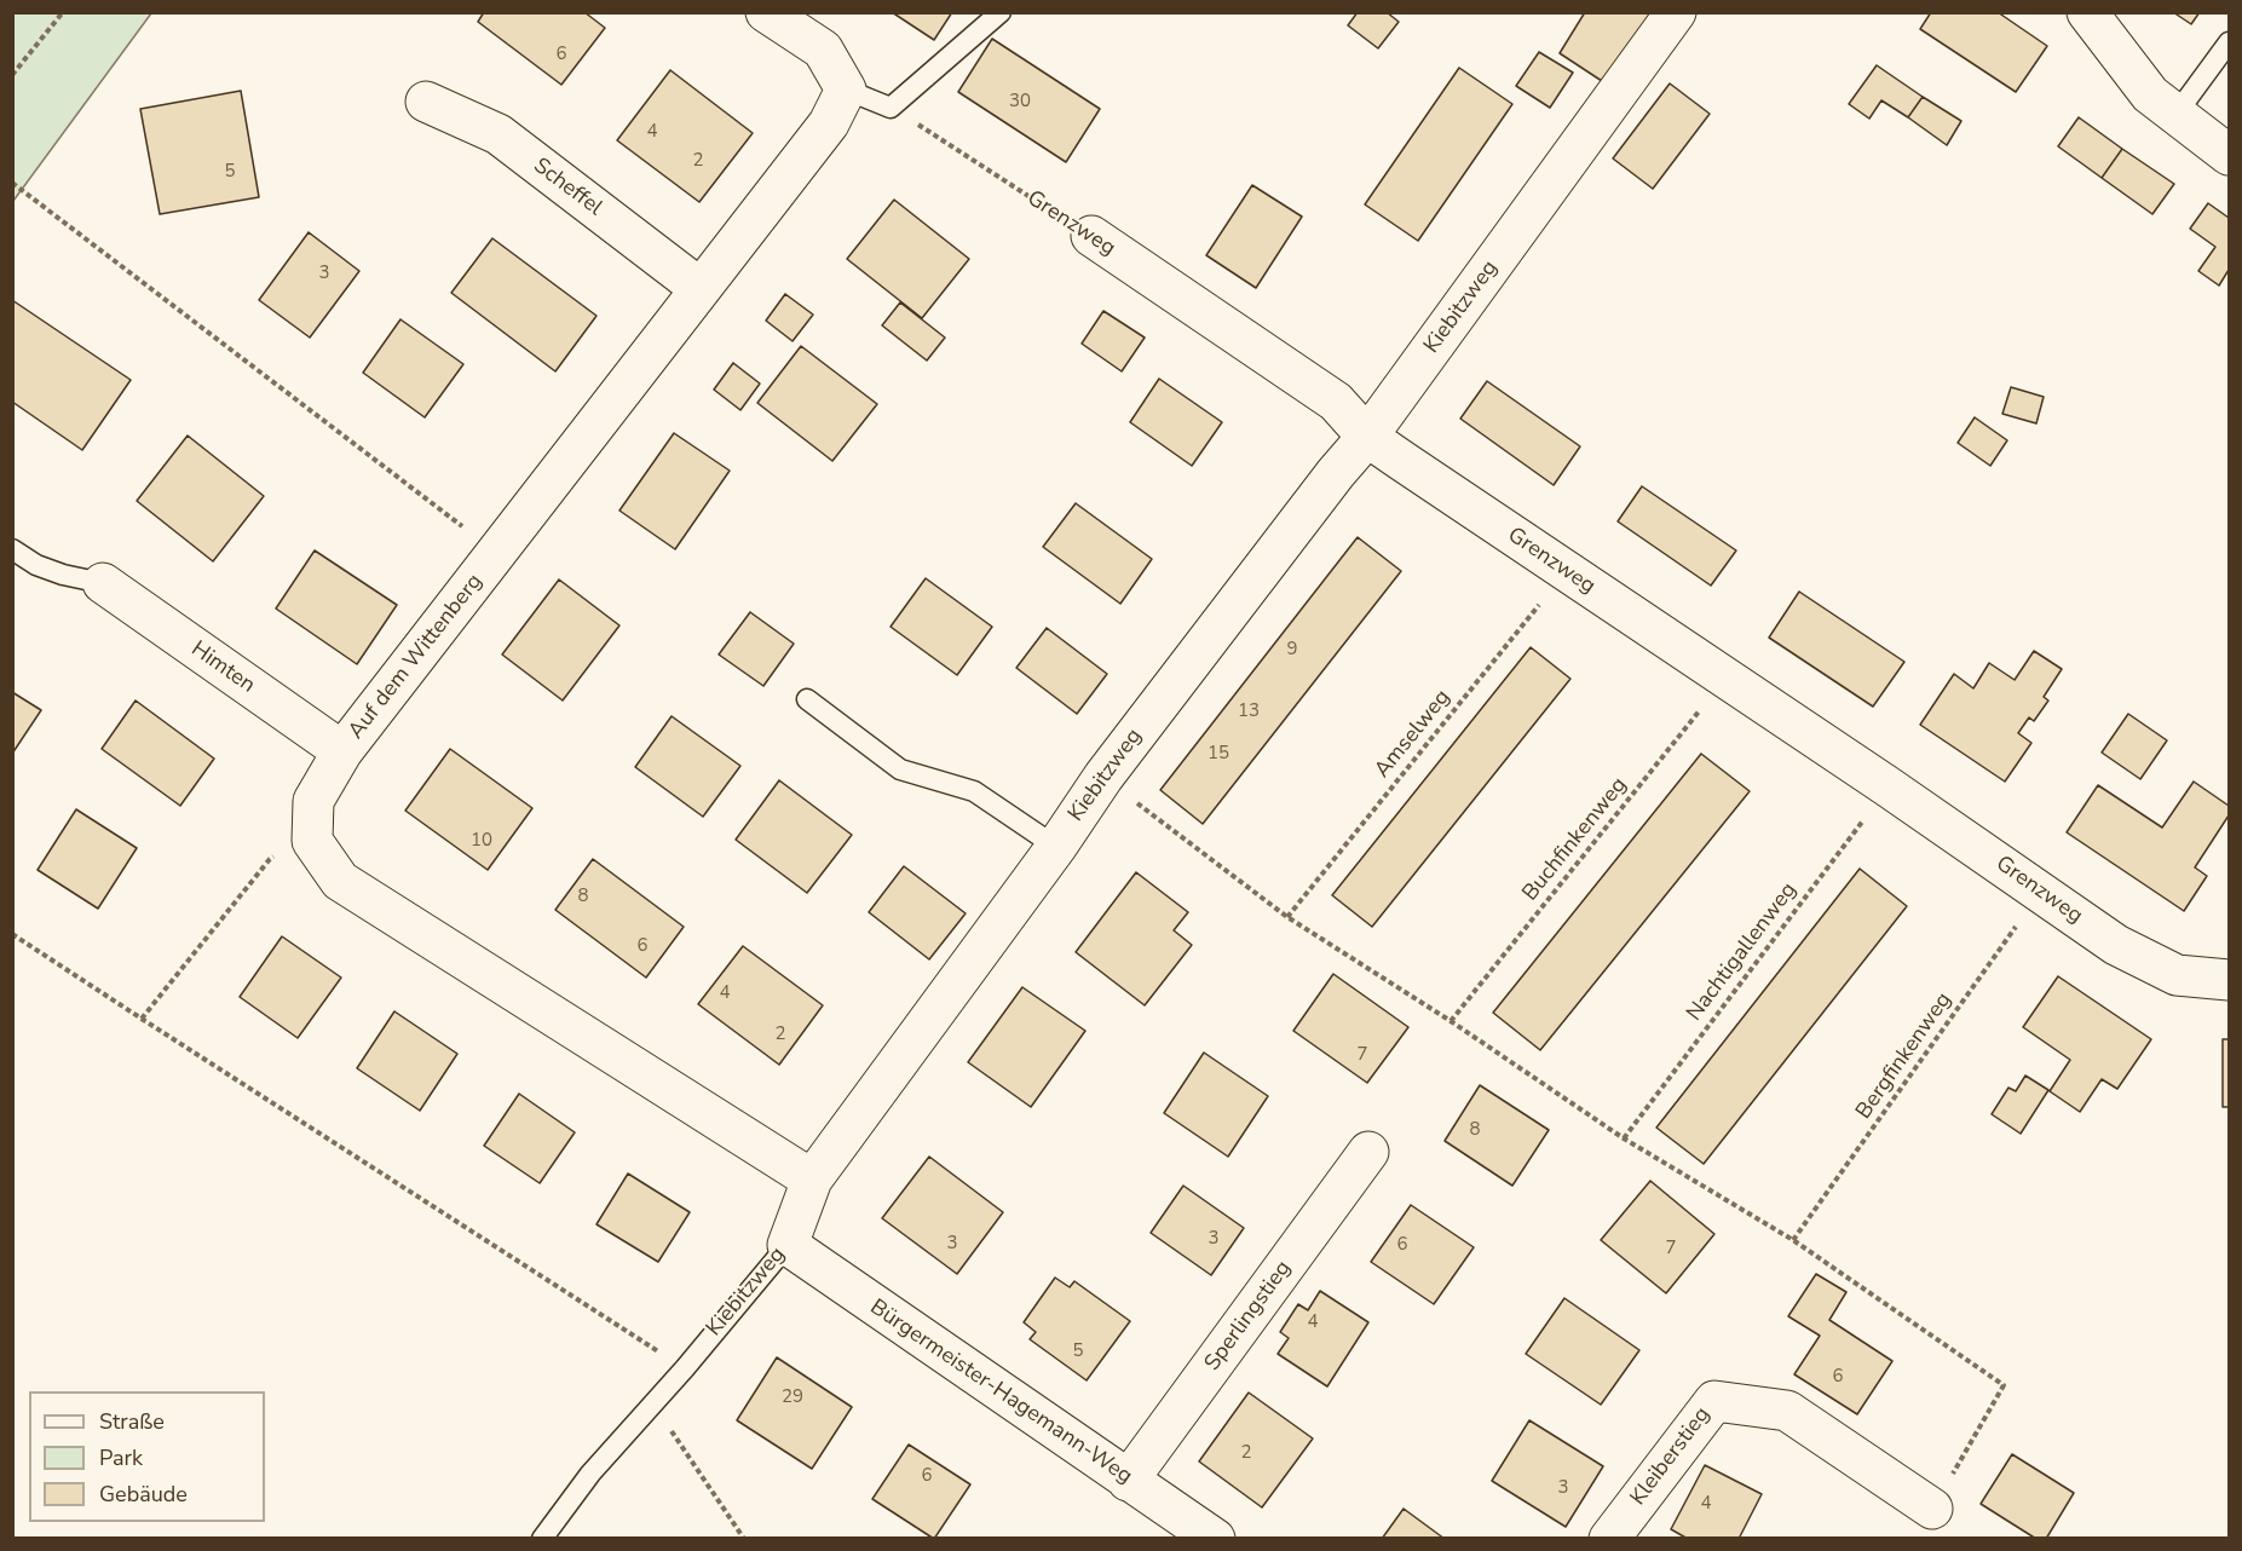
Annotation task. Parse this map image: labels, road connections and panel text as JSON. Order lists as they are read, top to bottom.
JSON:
{
  "streets": {
    "street": [
      "Scheffel",
      "Grenzweg",
      "Kiebitzweg",
      "Auf dem Wittenberg",
      "Himten",
      "Sperlingstieg",
      "Bürgermeister-Hagemann-Weg",
      "Kleiberstieg"
    ],
    "path": [
      "Amselweg",
      "Buchfinkenweg",
      "Nachtigallenweg",
      "Bergfinkenweg"
    ]
  },
  "crossings": [
    ["Scheffel", "Auf dem Wittenberg"],
    ["Grenzweg", "Kiebitzweg"],
    ["Grenzweg", "Amselweg"],
    ["Grenzweg", "Buchfinkenweg"],
    ["Grenzweg", "Nachtigallenweg"],
    ["Grenzweg", "Bergfinkenweg"],
    ["Kiebitzweg", "Bürgermeister-Hagemann-Weg"],
    ["Auf dem Wittenberg", "Himten"],
    ["Sperlingstieg", "Bürgermeister-Hagemann-Weg"]
  ],
  "house_numbers": [
    "6",
    "30",
    "4",
    "2",
    "5",
    "3",
    "9",
    "13",
    "15",
    "10",
    "8",
    "6",
    "4",
    "2",
    "7",
    "8",
    "3",
    "3",
    "6",
    "7",
    "4",
    "5",
    "6",
    "29",
    "2",
    "6",
    "3",
    "4"
  ],
  "legend": ["Straße", "Park", "Gebäude"]
}
